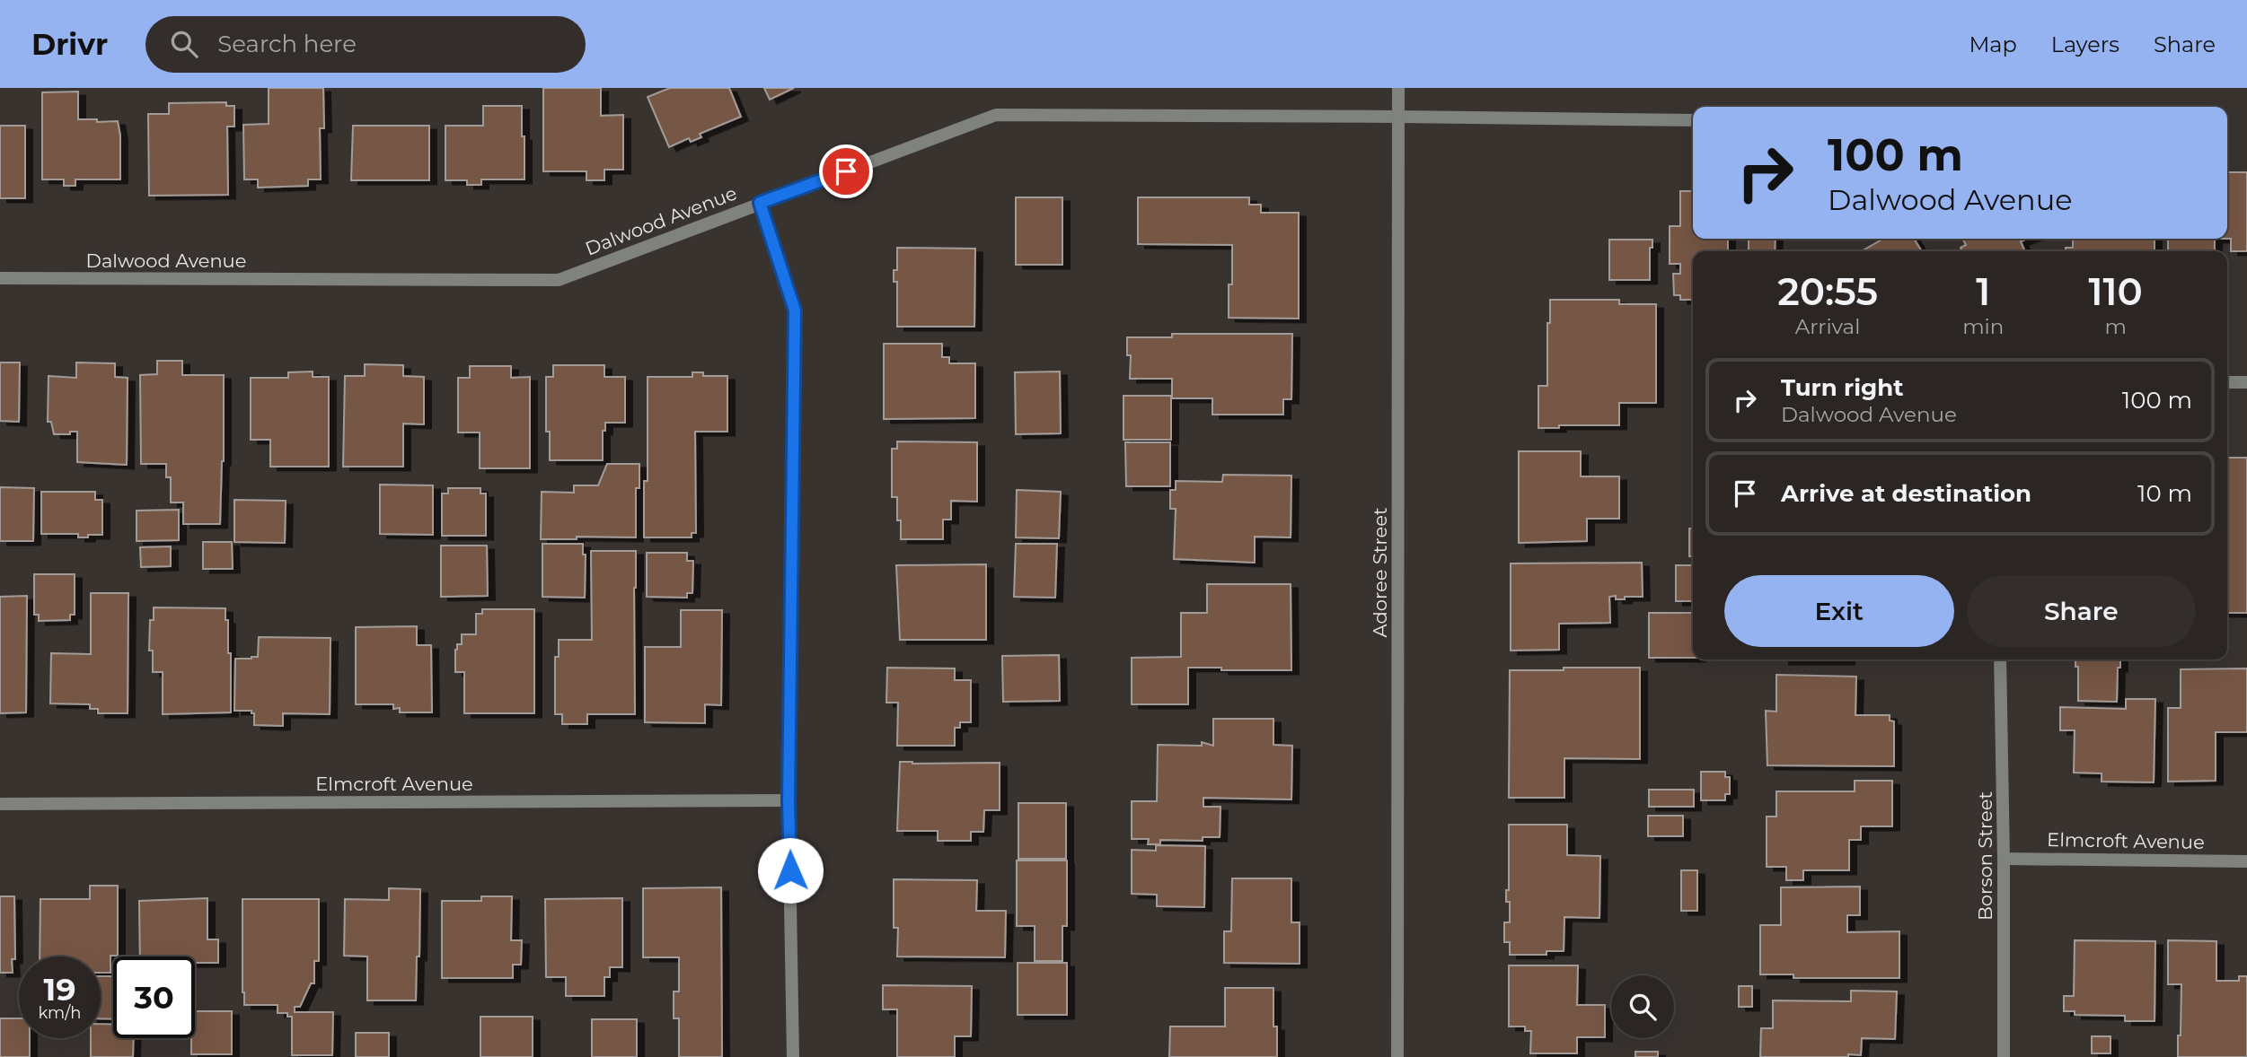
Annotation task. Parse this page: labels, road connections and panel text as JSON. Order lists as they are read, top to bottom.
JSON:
{
  "streets": {
    "street": [
      "Dalwood Avenue",
      "Adoree Street",
      "Elmcroft Avenue",
      "Borson Street"
    ]
  },
  "crossings": [
    ["Dalwood Avenue", "Adoree Street"],
    ["Elmcroft Avenue", "Borson Street"]
  ],
  "page": {
    "header": "Drivr",
    "search": "Search here",
    "nav": ["Map", "Layers", "Share"],
    "turn": ["100 m", "Dalwood Avenue"],
    "eta": [
      "20:55",
      "Arrival",
      "1",
      "min",
      "110",
      "m"
    ],
    "list": [
      {
        "name": "Turn right",
        "note": "Dalwood Avenue",
        "value": "100 m"
      },
      {
        "name": "Arrive at destination",
        "value": "10 m"
      }
    ],
    "buttons": ["Exit", "Share"],
    "speed": "19 km/h",
    "limit": "30"
  }
}
